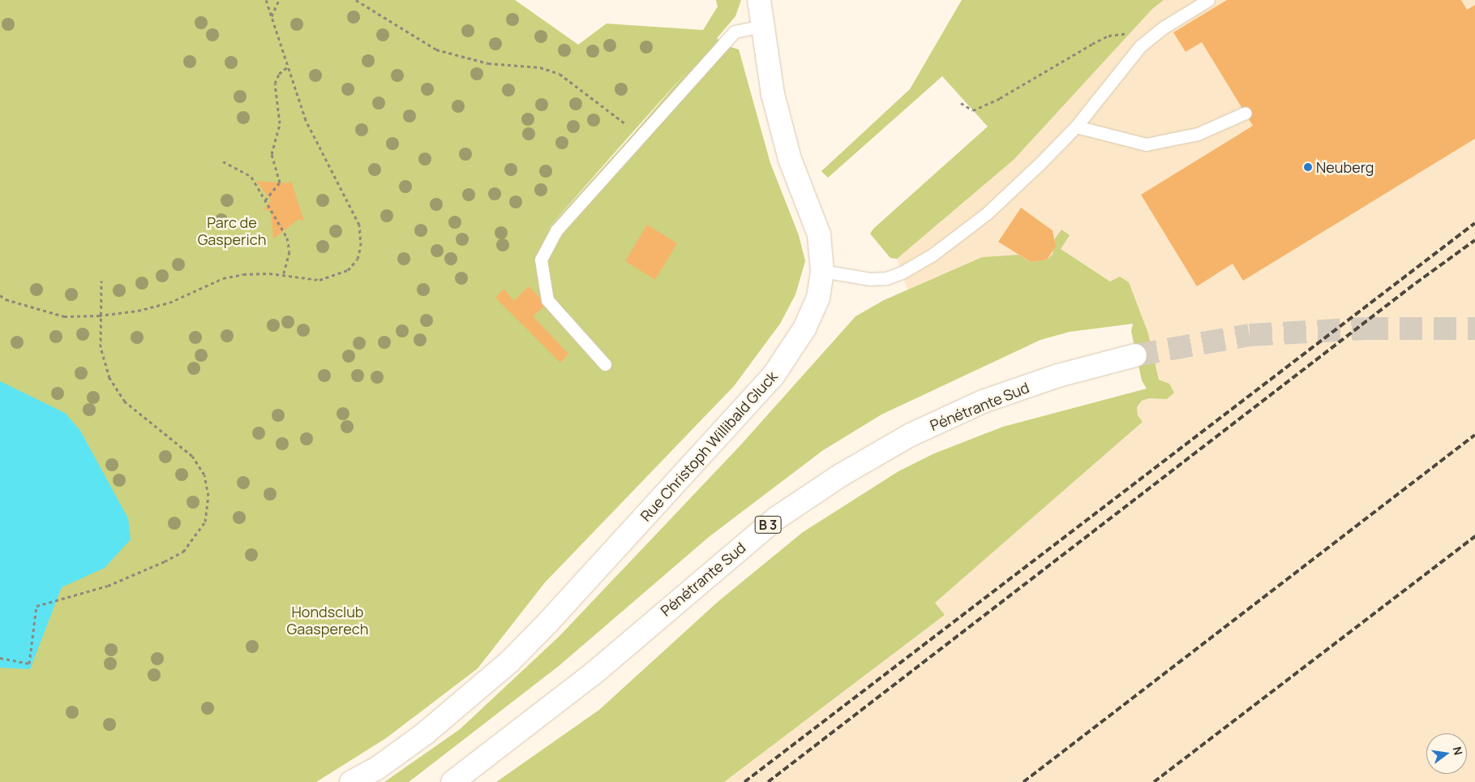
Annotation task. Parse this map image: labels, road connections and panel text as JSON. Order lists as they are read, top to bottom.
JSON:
{
  "streets": {
    "main road": ["Pénétrante Sud", "Rue Christoph Willibald Gluck", "B 3"]
  },
  "parks": ["Parc de Gasperich", "Hondsclub Gaasperech"],
  "places": ["Neuberg"],
  "north": "right"
}
